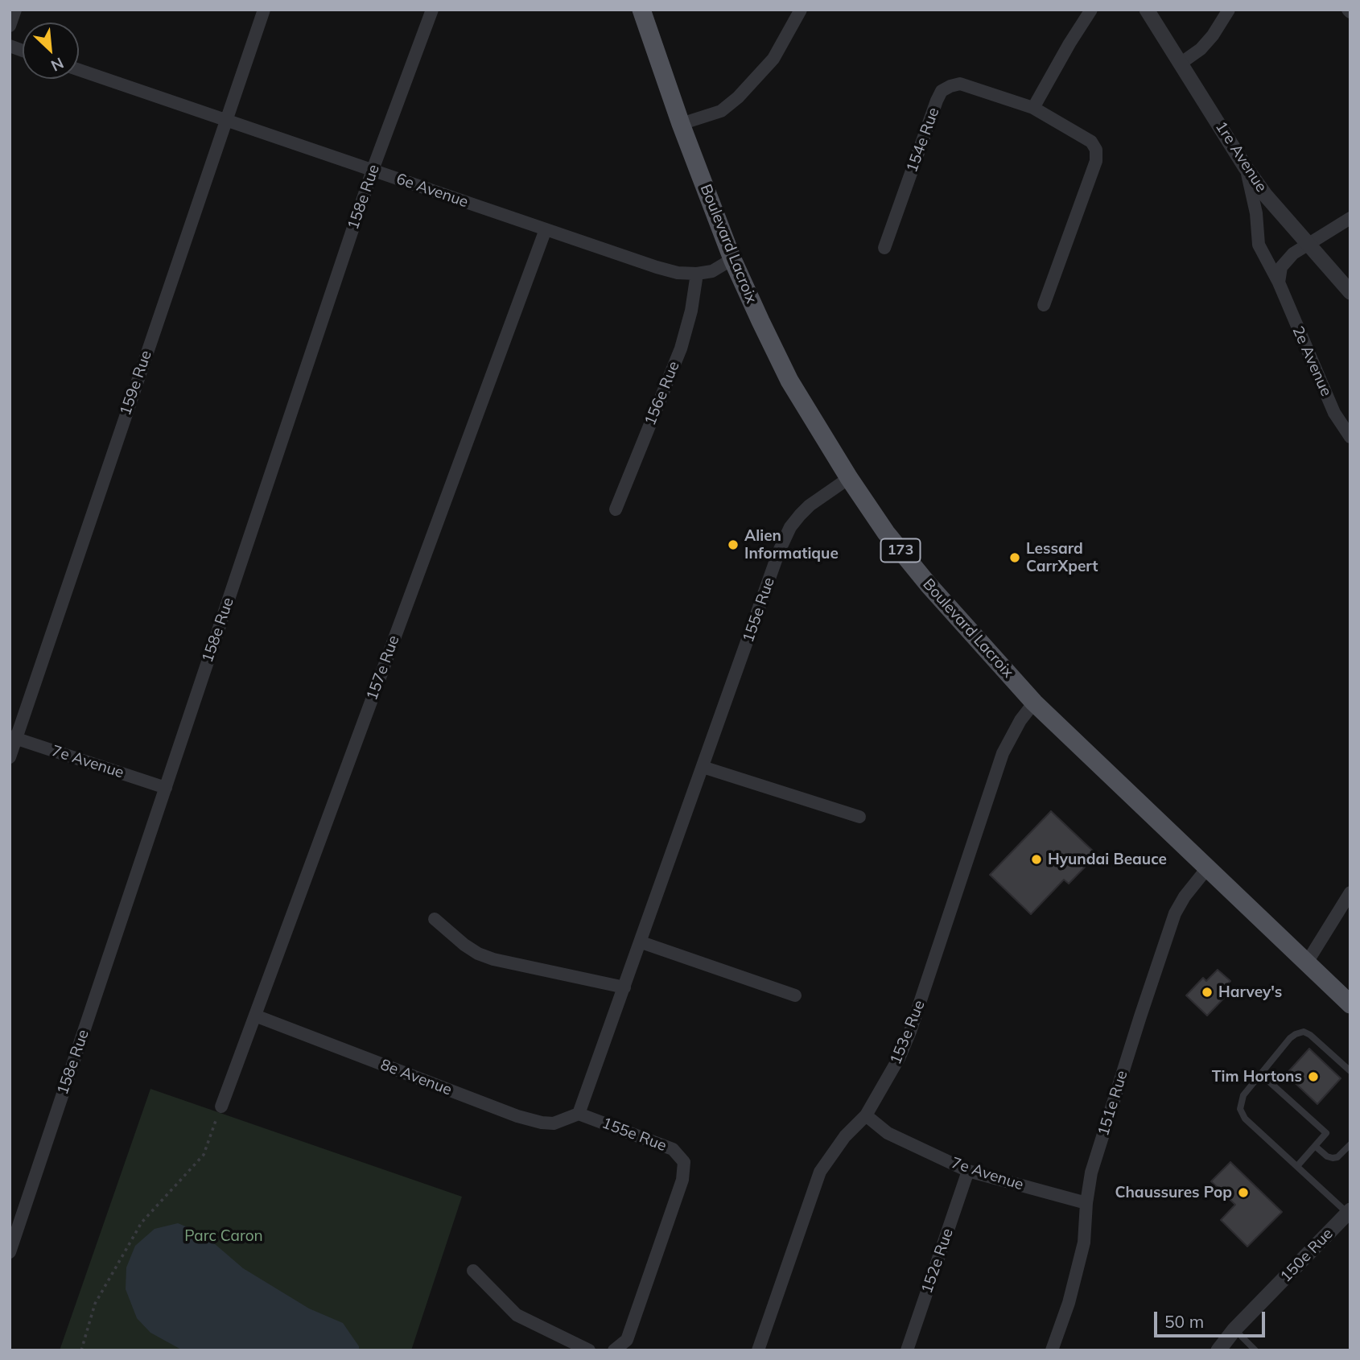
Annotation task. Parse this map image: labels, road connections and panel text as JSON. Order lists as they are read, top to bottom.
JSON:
{
  "streets": {
    "main road": ["Boulevard Lacroix", "173"],
    "street": [
      "154e Rue",
      "1re Avenue",
      "6e Avenue",
      "158e Rue",
      "2e Avenue",
      "159e Rue",
      "156e Rue",
      "155e Rue",
      "157e Rue",
      "7e Avenue",
      "153e Rue",
      "8e Avenue",
      "151e Rue",
      "150e Rue",
      "152e Rue"
    ]
  },
  "crossings": [
    ["1re Avenue", "2e Avenue"],
    ["6e Avenue", "158e Rue"],
    ["6e Avenue", "Boulevard Lacroix"],
    ["6e Avenue", "159e Rue"],
    ["6e Avenue", "156e Rue"],
    ["6e Avenue", "157e Rue"],
    ["158e Rue", "7e Avenue"],
    ["Boulevard Lacroix", "155e Rue"],
    ["Boulevard Lacroix", "153e Rue"],
    ["Boulevard Lacroix", "151e Rue"],
    ["159e Rue", "7e Avenue"],
    ["155e Rue", "8e Avenue"],
    ["157e Rue", "8e Avenue"],
    ["7e Avenue", "153e Rue"],
    ["7e Avenue", "151e Rue"],
    ["7e Avenue", "152e Rue"]
  ],
  "parks": ["Parc Caron"],
  "places": [
    "Alien Informatique",
    "Lessard CarrXpert",
    "Hyundai Beauce",
    "Harvey's",
    "Tim Hortons",
    "Chaussures Pop"
  ],
  "scale_bar": "50 m",
  "north": "bottom right"
}
